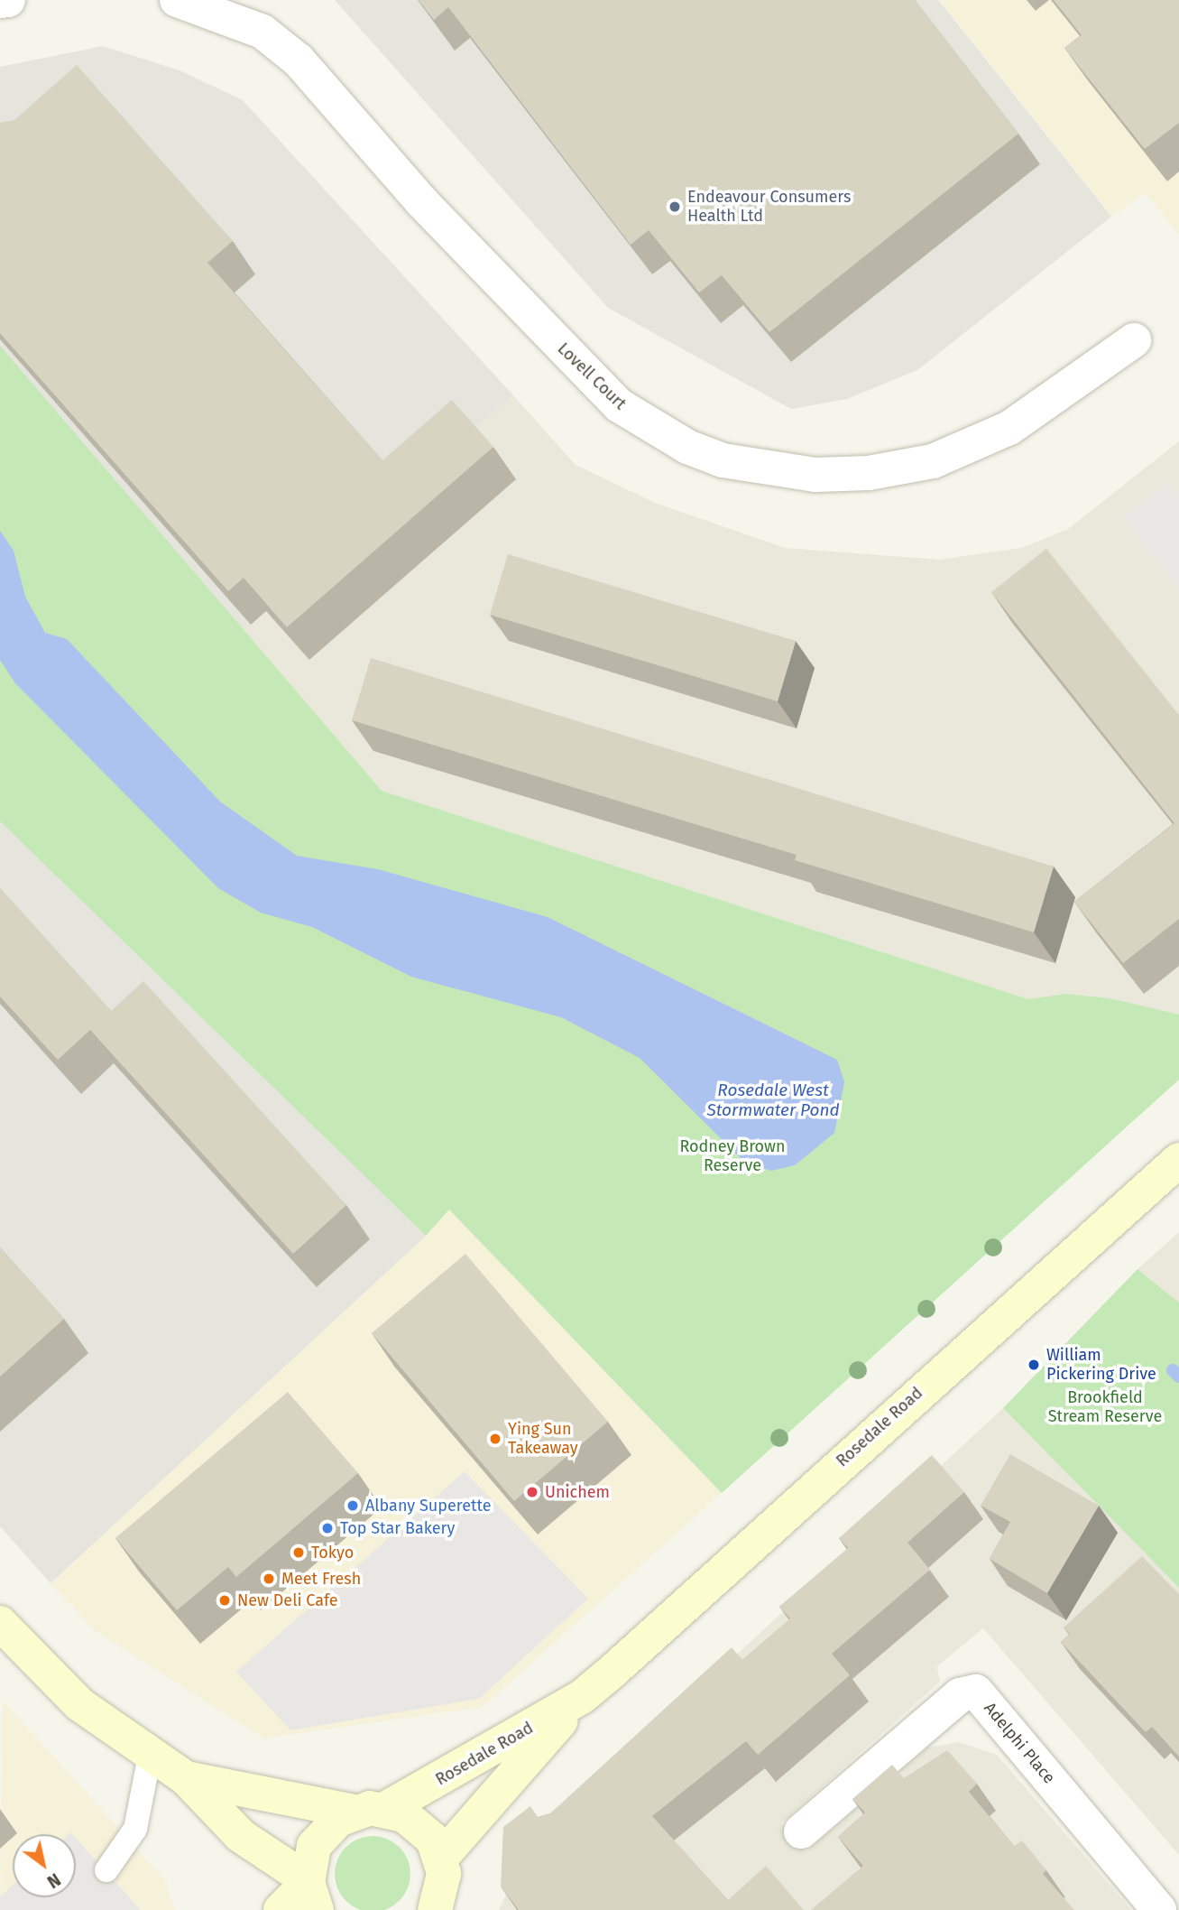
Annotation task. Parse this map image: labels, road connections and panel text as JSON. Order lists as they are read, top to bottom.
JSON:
{
  "streets": {
    "main road": ["Rosedale Road"],
    "street": ["Lovell Court", "Adelphi Place"]
  },
  "water": ["Rosedale West Stormwater Pond"],
  "parks": ["Rodney Brown Reserve", "Brookfield Stream Reserve"],
  "places": [
    "Endeavour Consumers Health Ltd",
    "William Pickering Drive",
    "Ying Sun Takeaway",
    "Unichem",
    "Albany Superette",
    "Top Star Bakery",
    "Tokyo",
    "Meet Fresh",
    "New Deli Cafe"
  ],
  "north": "bottom right"
}
